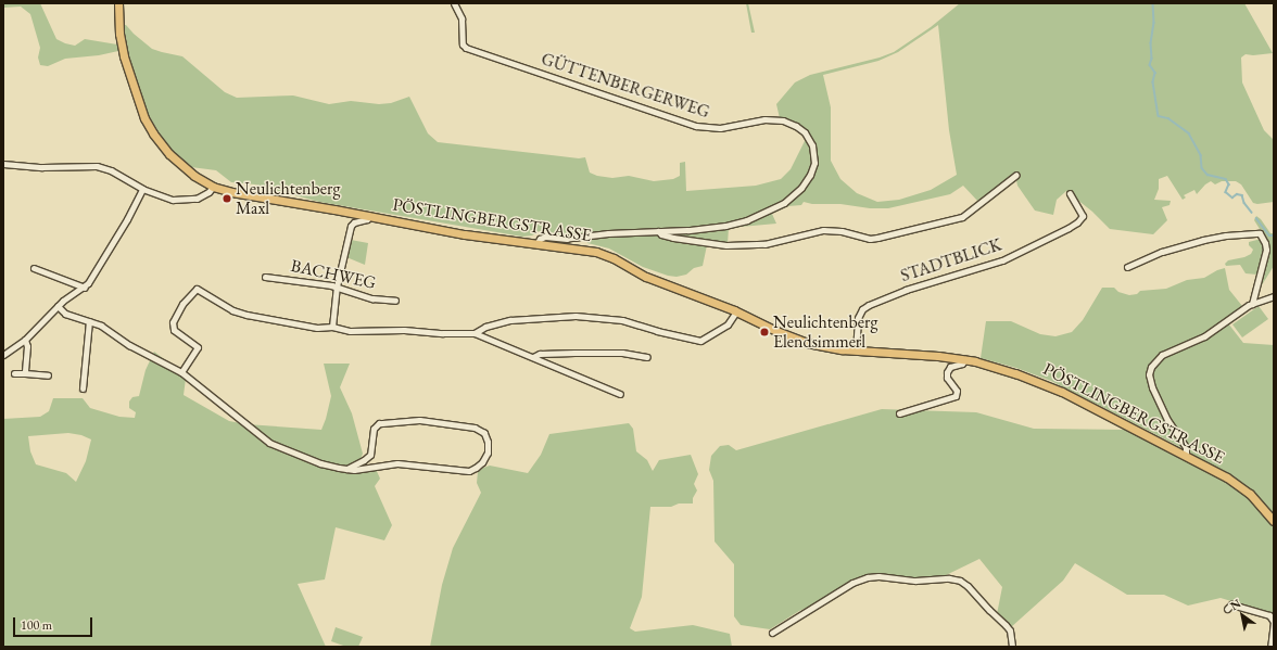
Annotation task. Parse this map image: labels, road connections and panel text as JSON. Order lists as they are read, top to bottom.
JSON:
{
  "streets": {
    "main road": ["PÖSTLINGBERGSTRASSE"],
    "street": ["GÜTTENBERGERWEG", "STADTBLICK", "BACHWEG"]
  },
  "crossings": [
    ["GÜTTENBERGERWEG", "PÖSTLINGBERGSTRASSE"],
    ["PÖSTLINGBERGSTRASSE", "STADTBLICK"]
  ],
  "places": ["Neulichtenberg Maxl", "Neulichtenberg Elendsimmerl"],
  "scale_bar": "100 m",
  "north": "top left"
}
